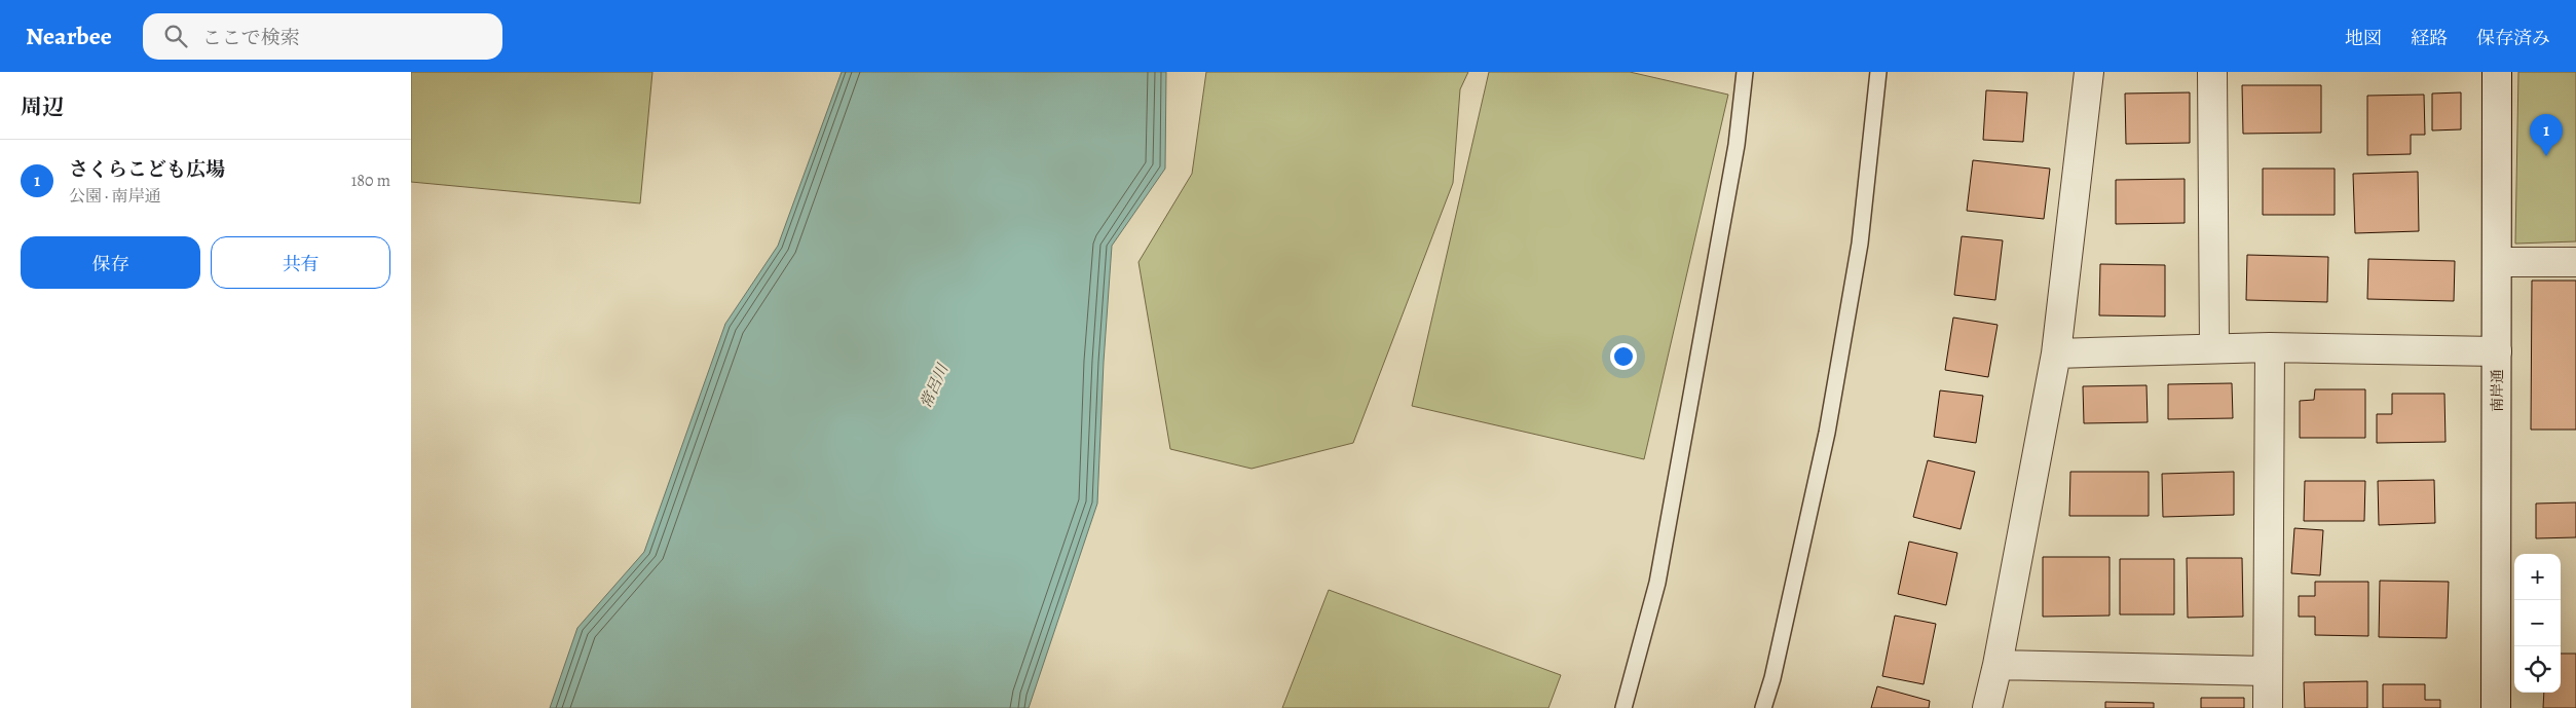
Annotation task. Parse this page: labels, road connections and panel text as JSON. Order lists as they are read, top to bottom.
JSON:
{
  "streets": {
    "street": ["南岸通"]
  },
  "water": ["常呂川"],
  "page": {
    "header": "Nearbee",
    "search": "ここで検索",
    "nav": ["地図", "経路", "保存済み"],
    "heading": "周辺",
    "pins": "1",
    "list": [
      {
        "mark": "1",
        "name": "さくらこども広場",
        "note": "公園 · 南岸通",
        "value": "180 m"
      }
    ],
    "buttons": ["保存", "共有"],
    "map_buttons": ["+", "−"]
  }
}
